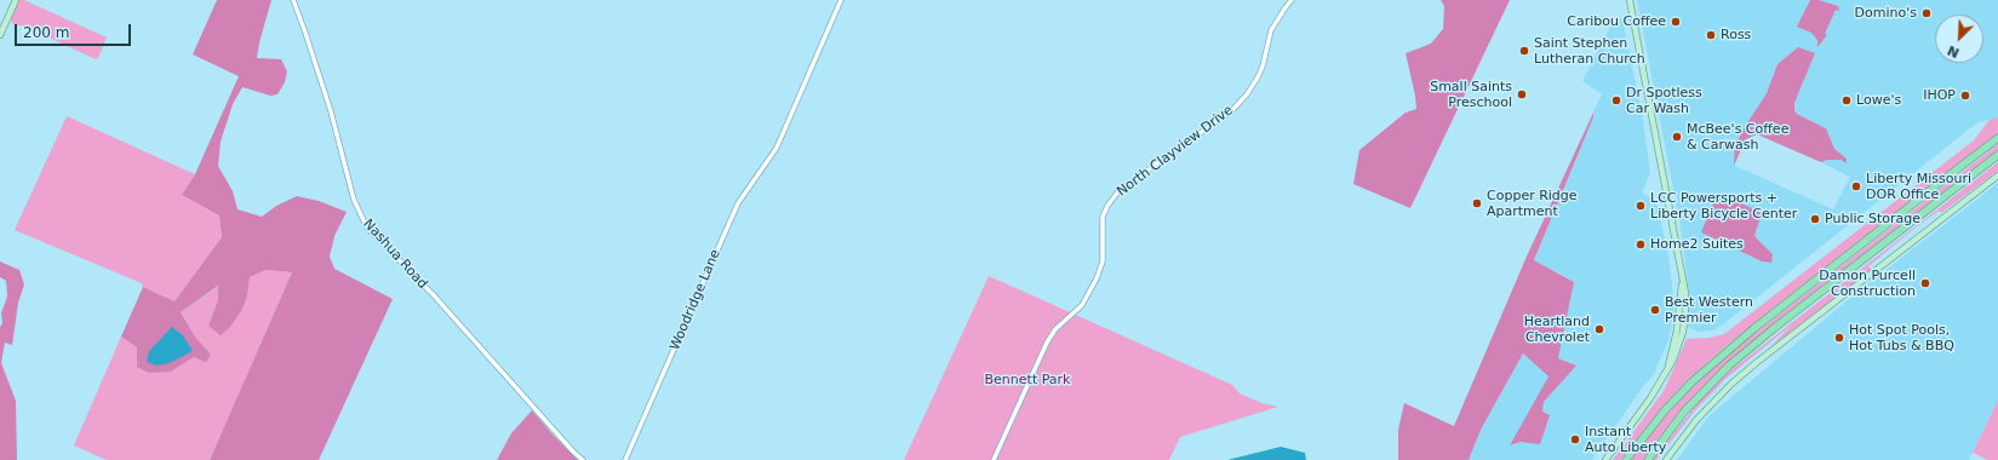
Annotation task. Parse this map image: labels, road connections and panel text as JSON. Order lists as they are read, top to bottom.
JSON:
{
  "streets": {
    "street": ["North Clayview Drive", "Nashua Road", "Woodridge Lane"]
  },
  "parks": ["Bennett Park"],
  "places": [
    "Domino's",
    "Caribou Coffee",
    "Ross",
    "Saint Stephen Lutheran Church",
    "Small Saints Preschool",
    "IHOP",
    "Dr Spotless Car Wash",
    "Lowe's",
    "McBee's Coffee & Carwash",
    "Liberty Missouri DOR Office",
    "Copper Ridge Apartment",
    "LCC Powersports + Liberty Bicycle Center",
    "Public Storage",
    "Home2 Suites",
    "Damon Purcell Construction",
    "Best Western Premier",
    "Heartland Chevrolet",
    "Hot Spot Pools, Hot Tubs & BBQ",
    "Instant Auto Liberty"
  ],
  "scale_bar": "200 m",
  "north": "bottom left"
}
